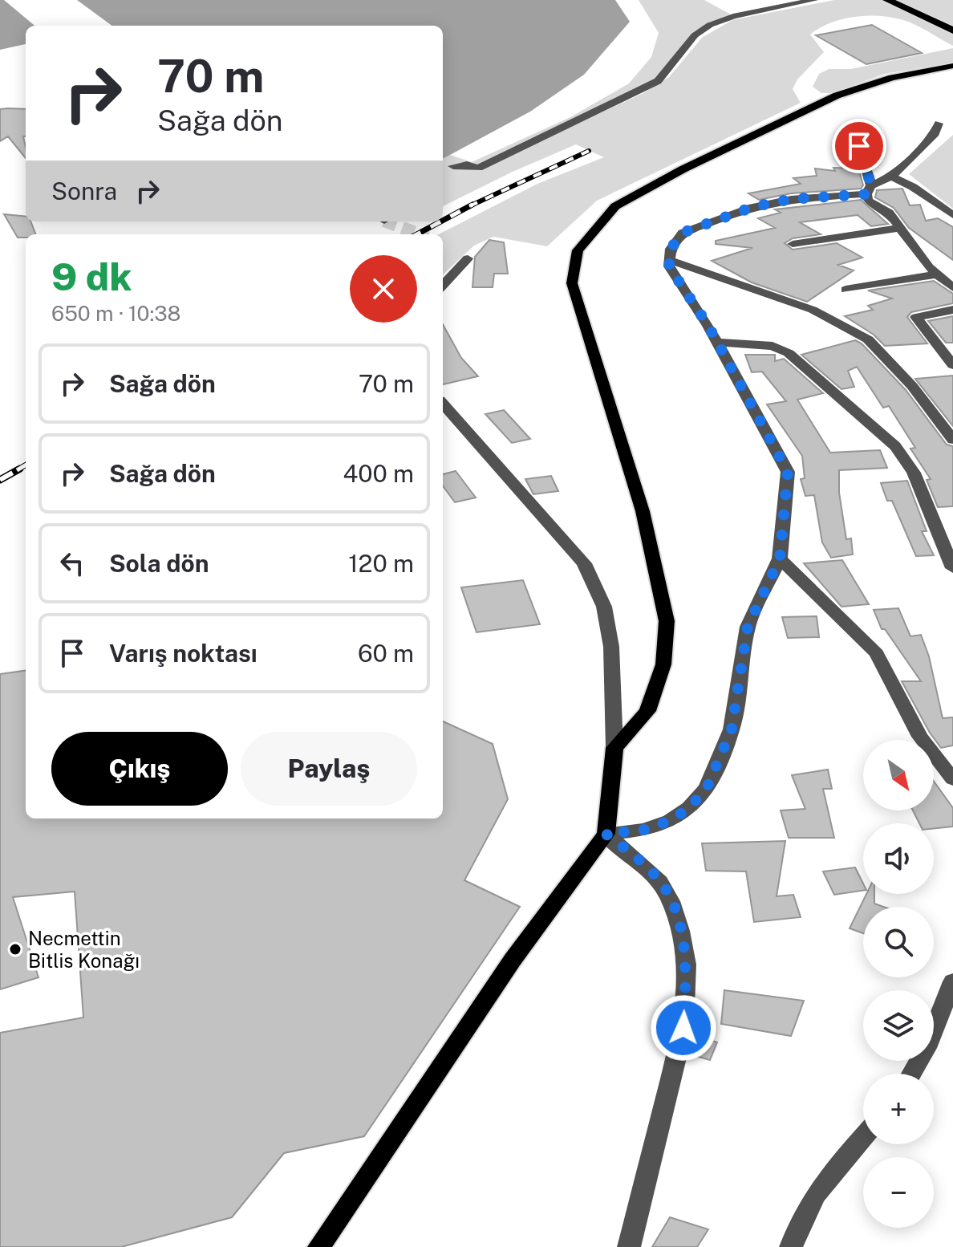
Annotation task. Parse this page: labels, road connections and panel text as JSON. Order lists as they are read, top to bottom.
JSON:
{
  "places": ["Necmettin Bitlis Konağı"],
  "north": "bottom right",
  "page": {
    "turn": ["70 m", "Sağa dön"],
    "then": "Sonra",
    "heading": ["9 dk", "650 m · 10:38"],
    "list": [
      {
        "name": "Sağa dön",
        "value": "70 m"
      },
      {
        "name": "Sağa dön",
        "value": "400 m"
      },
      {
        "name": "Sola dön",
        "value": "120 m"
      },
      {
        "name": "Varış noktası",
        "value": "60 m"
      }
    ],
    "buttons": ["Çıkış", "Paylaş"],
    "map_buttons": ["+", "−"]
  }
}
